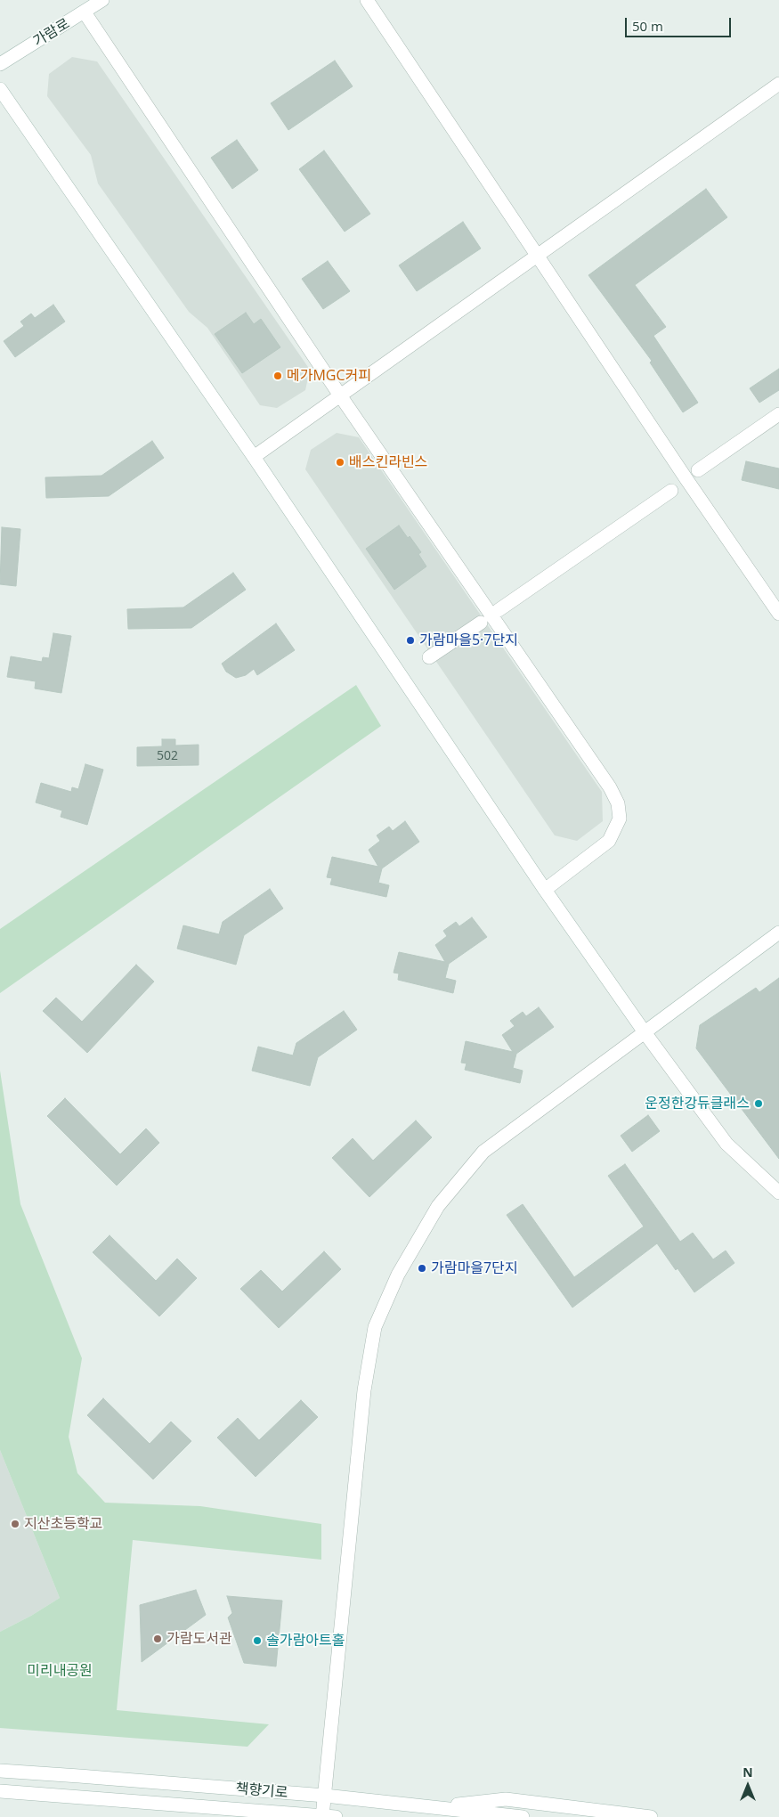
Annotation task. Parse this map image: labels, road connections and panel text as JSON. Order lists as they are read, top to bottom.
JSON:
{
  "streets": {
    "street": ["가람로", "책향기로"]
  },
  "parks": ["미리내공원"],
  "places": [
    "메가MGC커피",
    "배스킨라빈스",
    "가람마을5·7단지",
    "운정한강듀클래스",
    "가람마을7단지",
    "지산초등학교",
    "가람도서관",
    "솔가람아트홀"
  ],
  "house_numbers": ["502"],
  "scale_bar": "50 m",
  "north": "top"
}
